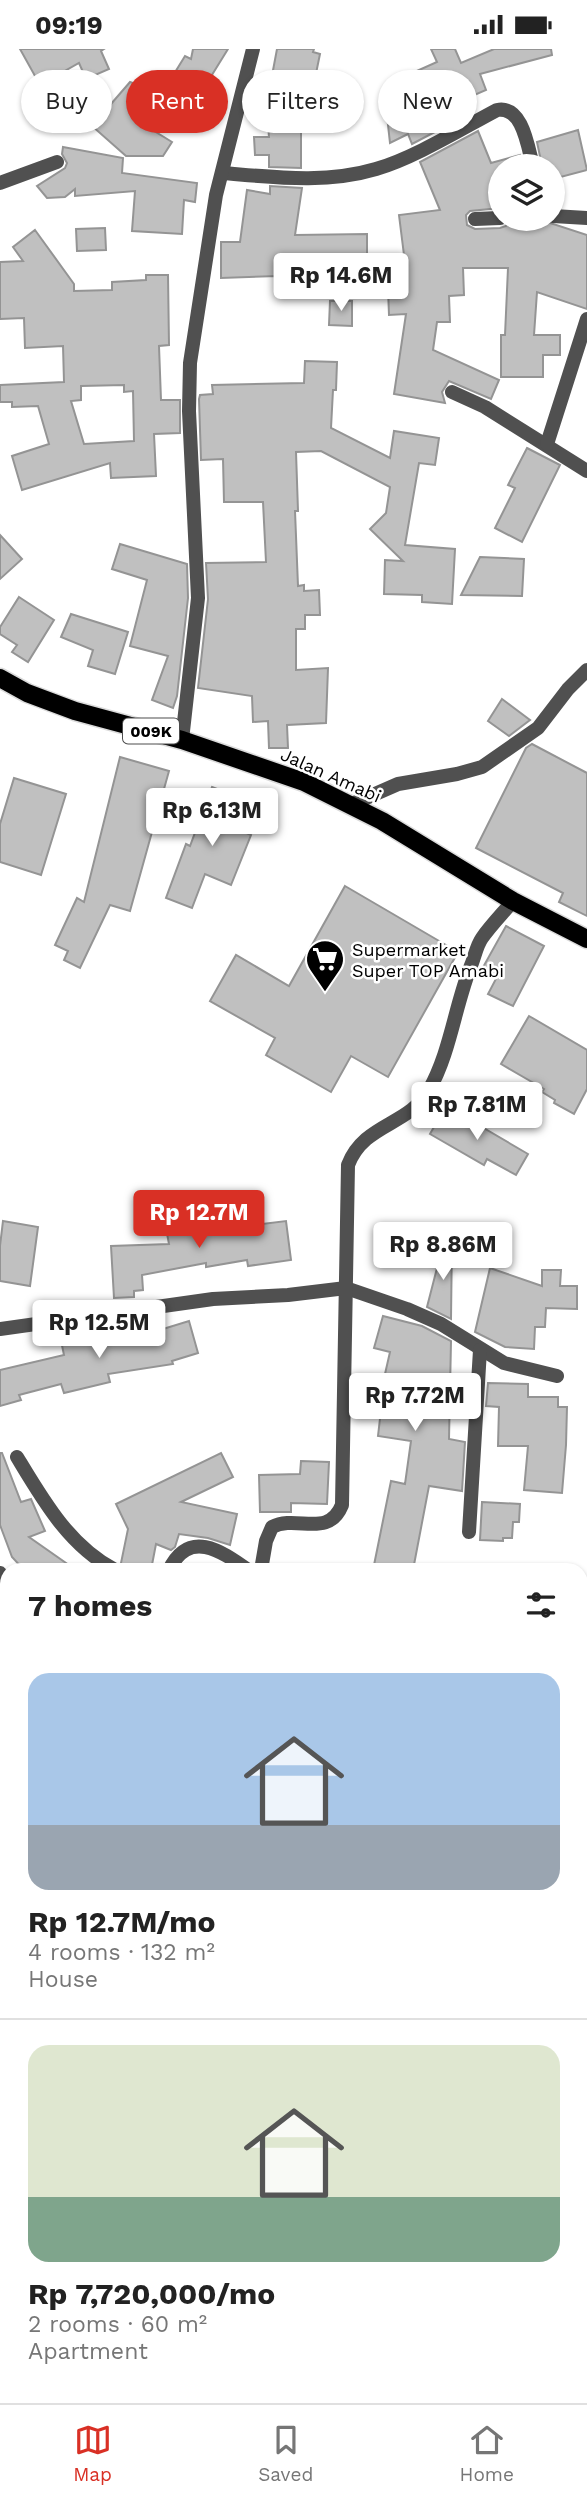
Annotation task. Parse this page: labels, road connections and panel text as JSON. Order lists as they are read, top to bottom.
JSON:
{
  "streets": {
    "main road": ["009K", "Jalan Amabi"]
  },
  "places": {
    "supermarket": ["Supermarket Super TOP Amabi"]
  },
  "page": {
    "status": "09:19",
    "chip": [
      "Buy",
      "Rent",
      "Filters",
      "New"
    ],
    "price": [
      "Rp 14.6M",
      "Rp 6.13M",
      "Rp 7.81M",
      "Rp 12.7M",
      "Rp 8.86M",
      "Rp 12.5M",
      "Rp 7.72M"
    ],
    "heading": "7 homes",
    "list": [
      {
        "name": "Rp 12.7M/mo",
        "note": "4 rooms · 132 m² · House"
      },
      {
        "name": "Rp 7,720,000/mo",
        "note": "2 rooms · 60 m² · Apartment"
      }
    ],
    "tabs": ["Map", "Saved", "Home"]
  }
}
